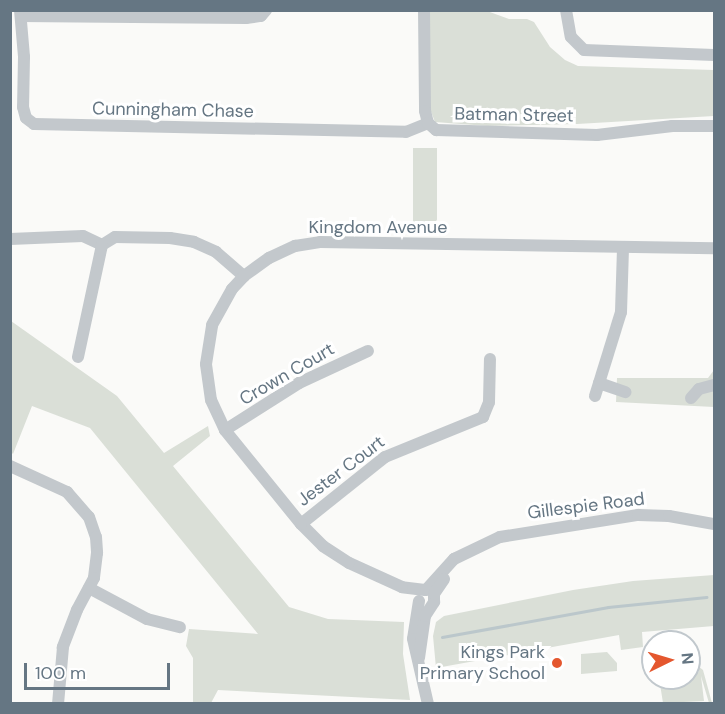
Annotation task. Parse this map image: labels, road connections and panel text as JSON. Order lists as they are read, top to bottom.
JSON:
{
  "streets": {
    "street": [
      "Cunningham Chase",
      "Batman Street",
      "Kingdom Avenue",
      "Crown Court",
      "Jester Court",
      "Gillespie Road"
    ]
  },
  "crossings": [
    ["Cunningham Chase", "Batman Street"],
    ["Kingdom Avenue", "Crown Court"],
    ["Kingdom Avenue", "Jester Court"],
    ["Kingdom Avenue", "Gillespie Road"]
  ],
  "places": ["Kings Park Primary School"],
  "scale_bar": "100 m",
  "north": "right"
}
